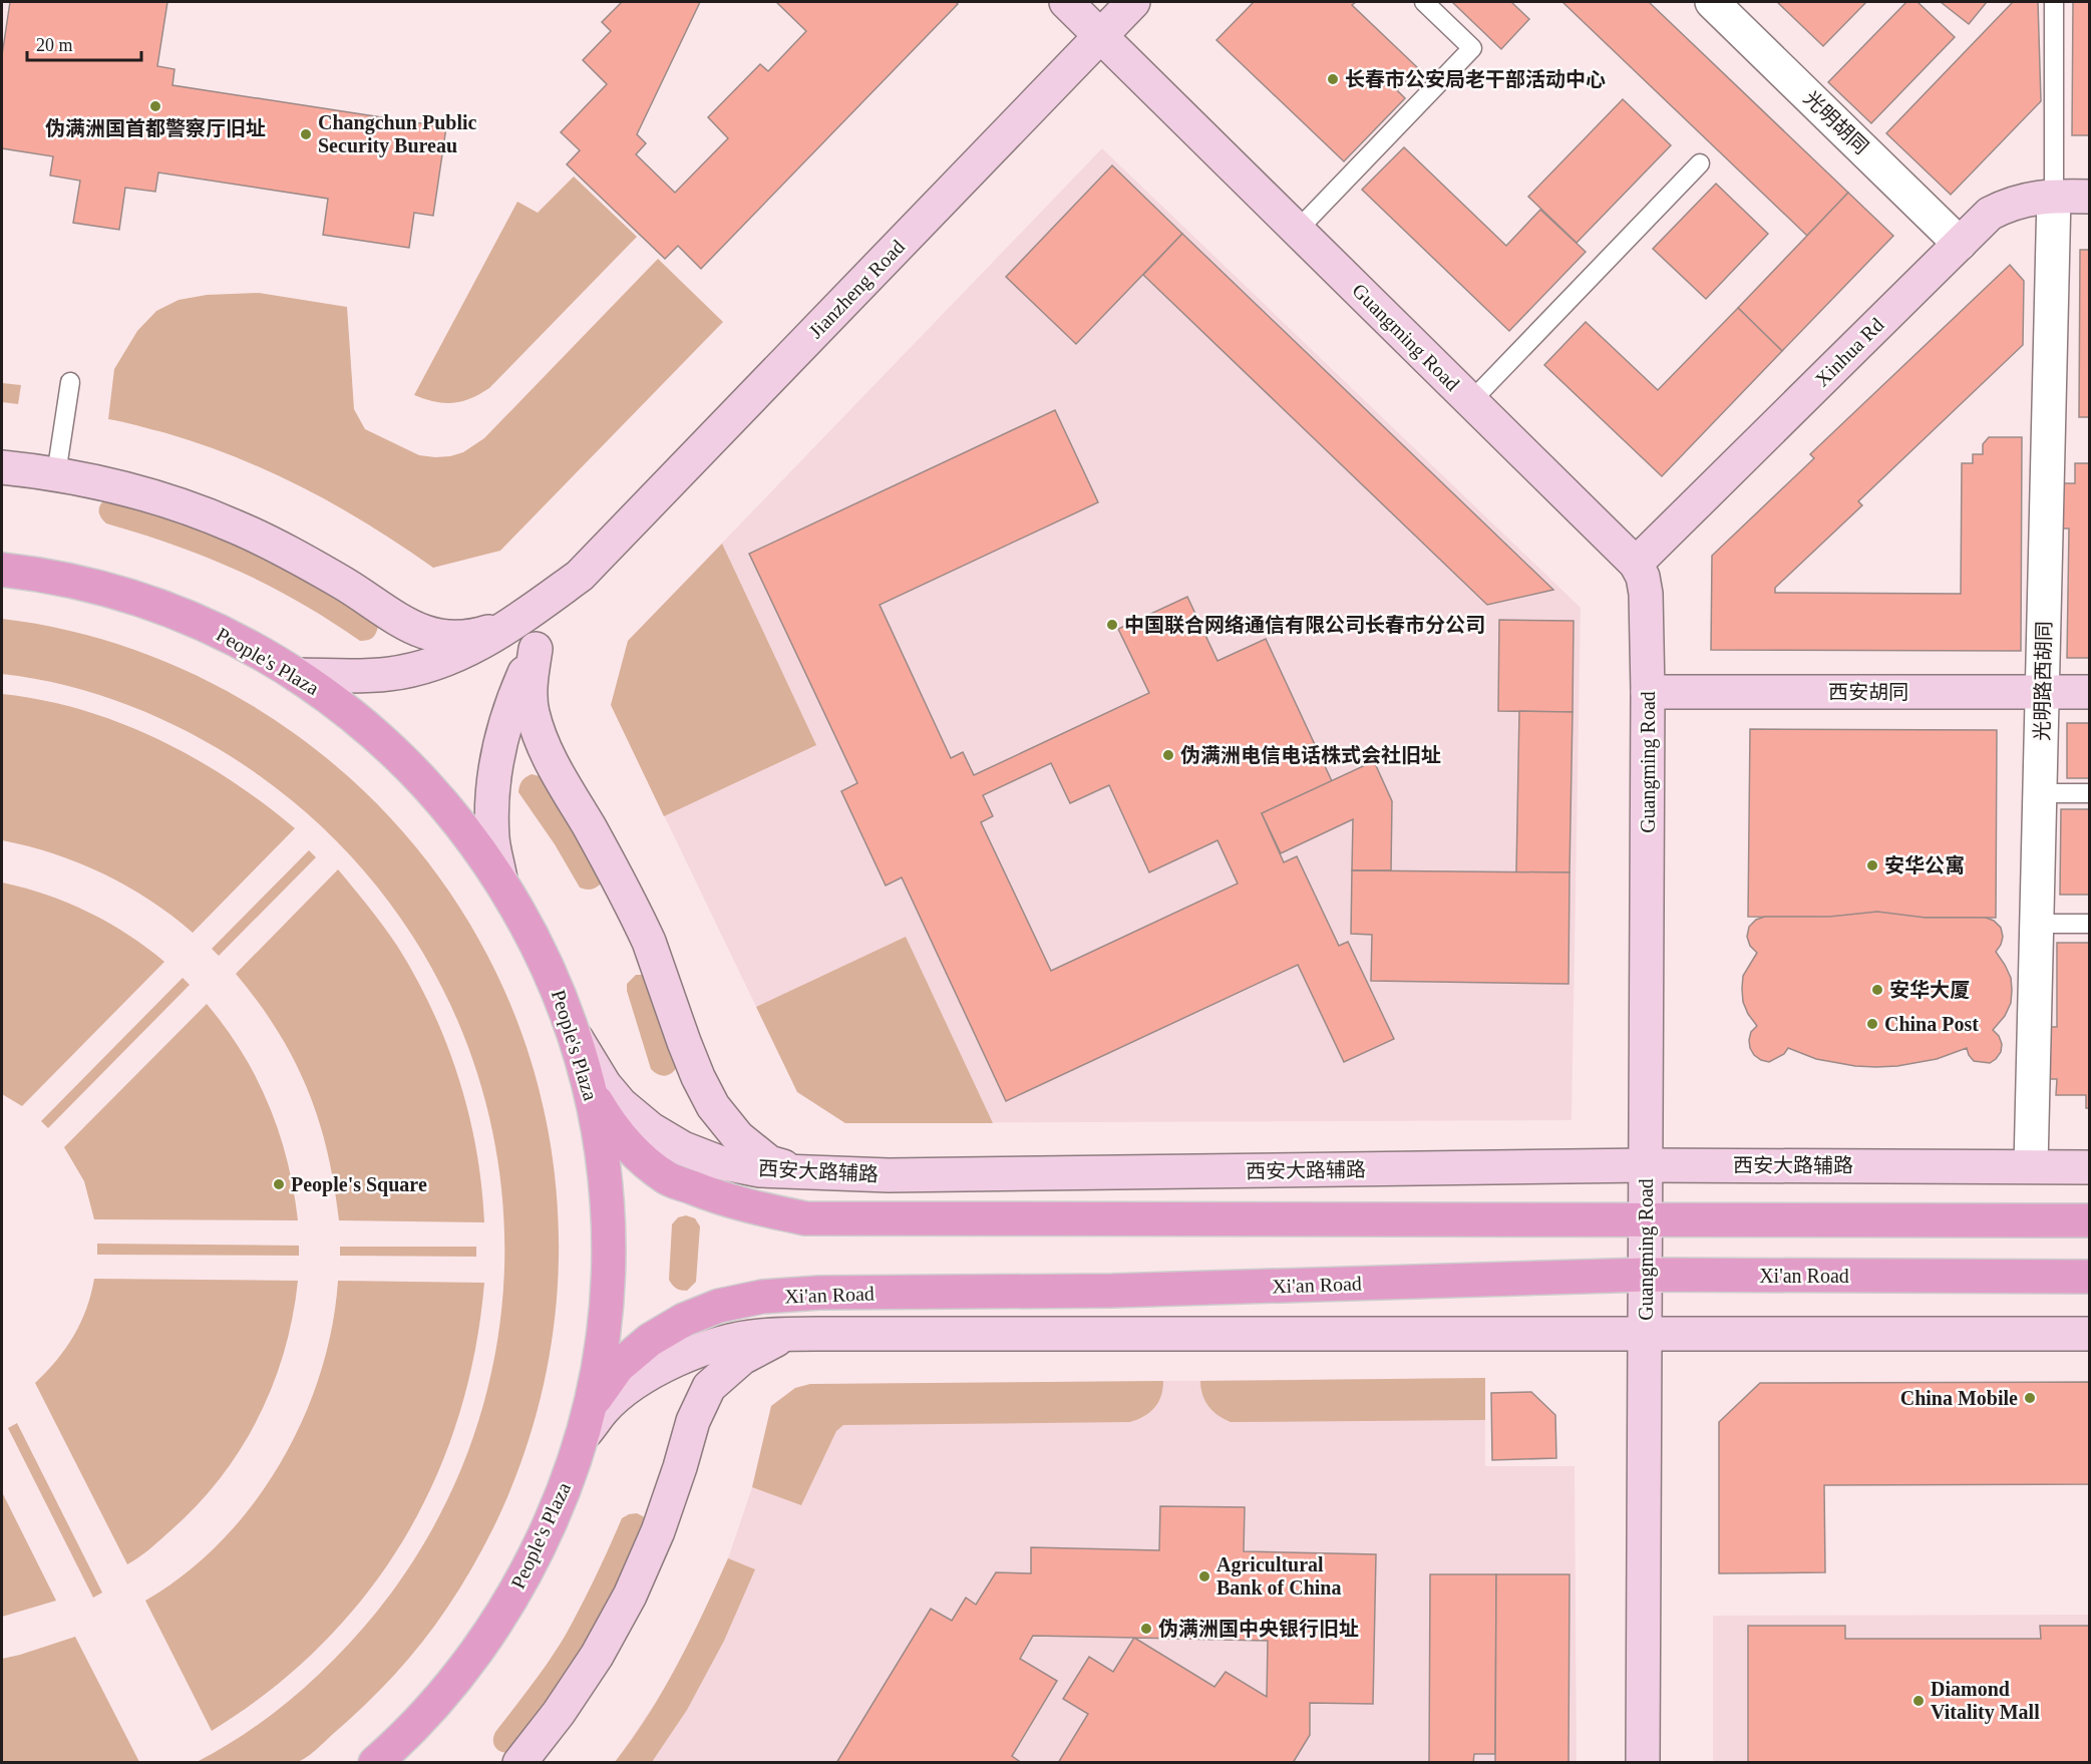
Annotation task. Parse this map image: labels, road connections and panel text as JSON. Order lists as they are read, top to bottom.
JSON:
{
  "streets": {
    "main road": ["People's Plaza", "Xi'an Road"],
    "street": [
      "光明胡同",
      "Jianzheng Road",
      "Guangming Road",
      "Xinhua Rd",
      "光明路西胡同",
      "西安胡同",
      "西安大路辅路"
    ]
  },
  "crossings": [
    ["光明胡同", "Xinhua Rd"],
    ["Jianzheng Road", "Guangming Road"],
    ["Guangming Road", "Xinhua Rd"],
    ["Guangming Road", "西安胡同"],
    ["Guangming Road", "西安大路辅路"],
    ["Guangming Road", "Xi'an Road"],
    ["Xinhua Rd", "光明路西胡同"],
    ["People's Plaza", "西安大路辅路"],
    ["People's Plaza", "Xi'an Road"],
    ["光明路西胡同", "西安胡同"],
    ["光明路西胡同", "西安大路辅路"]
  ],
  "places": [
    "长春市公安局老干部活动中心",
    "伪满洲国首都警察厅旧址",
    "Changchun Public Security Bureau",
    "中国联合网络通信有限公司长春市分公司",
    "伪满洲电信电话株式会社旧址",
    "安华公寓",
    "安华大厦",
    "China Post",
    "People's Square",
    "China Mobile",
    "Agricultural Bank of China",
    "伪满洲国中央银行旧址",
    "Diamond Vitality Mall"
  ],
  "scale_bar": "20 m"
}
